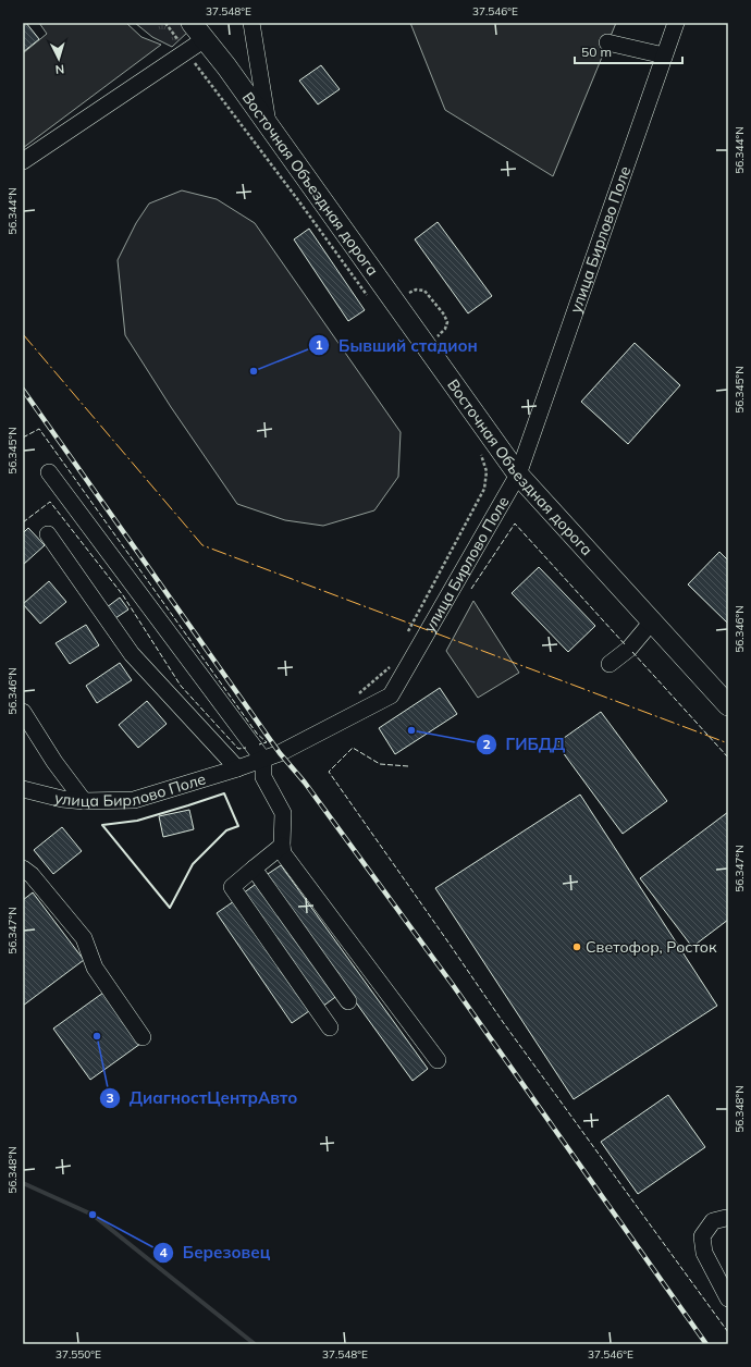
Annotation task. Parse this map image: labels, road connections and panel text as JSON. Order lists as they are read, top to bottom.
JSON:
{
  "streets": {
    "main road": ["Восточная Объездная дорога"],
    "street": ["улица Бирлово Поле"]
  },
  "crossings": [
    ["Восточная Объездная дорога", "улица Бирлово Поле"]
  ],
  "places": [
    "Бывший стадион",
    "ГИБДД",
    "Светофор, Росток",
    "ДиагностЦентрАвто",
    "Березовец"
  ],
  "scale_bar": "50 m",
  "north": "bottom",
  "coordinates": [
    "37.548°E",
    "37.546°E",
    "56.344°N",
    "56.345°N",
    "56.346°N",
    "56.347°N",
    "56.348°N",
    "37.550°E"
  ]
}
